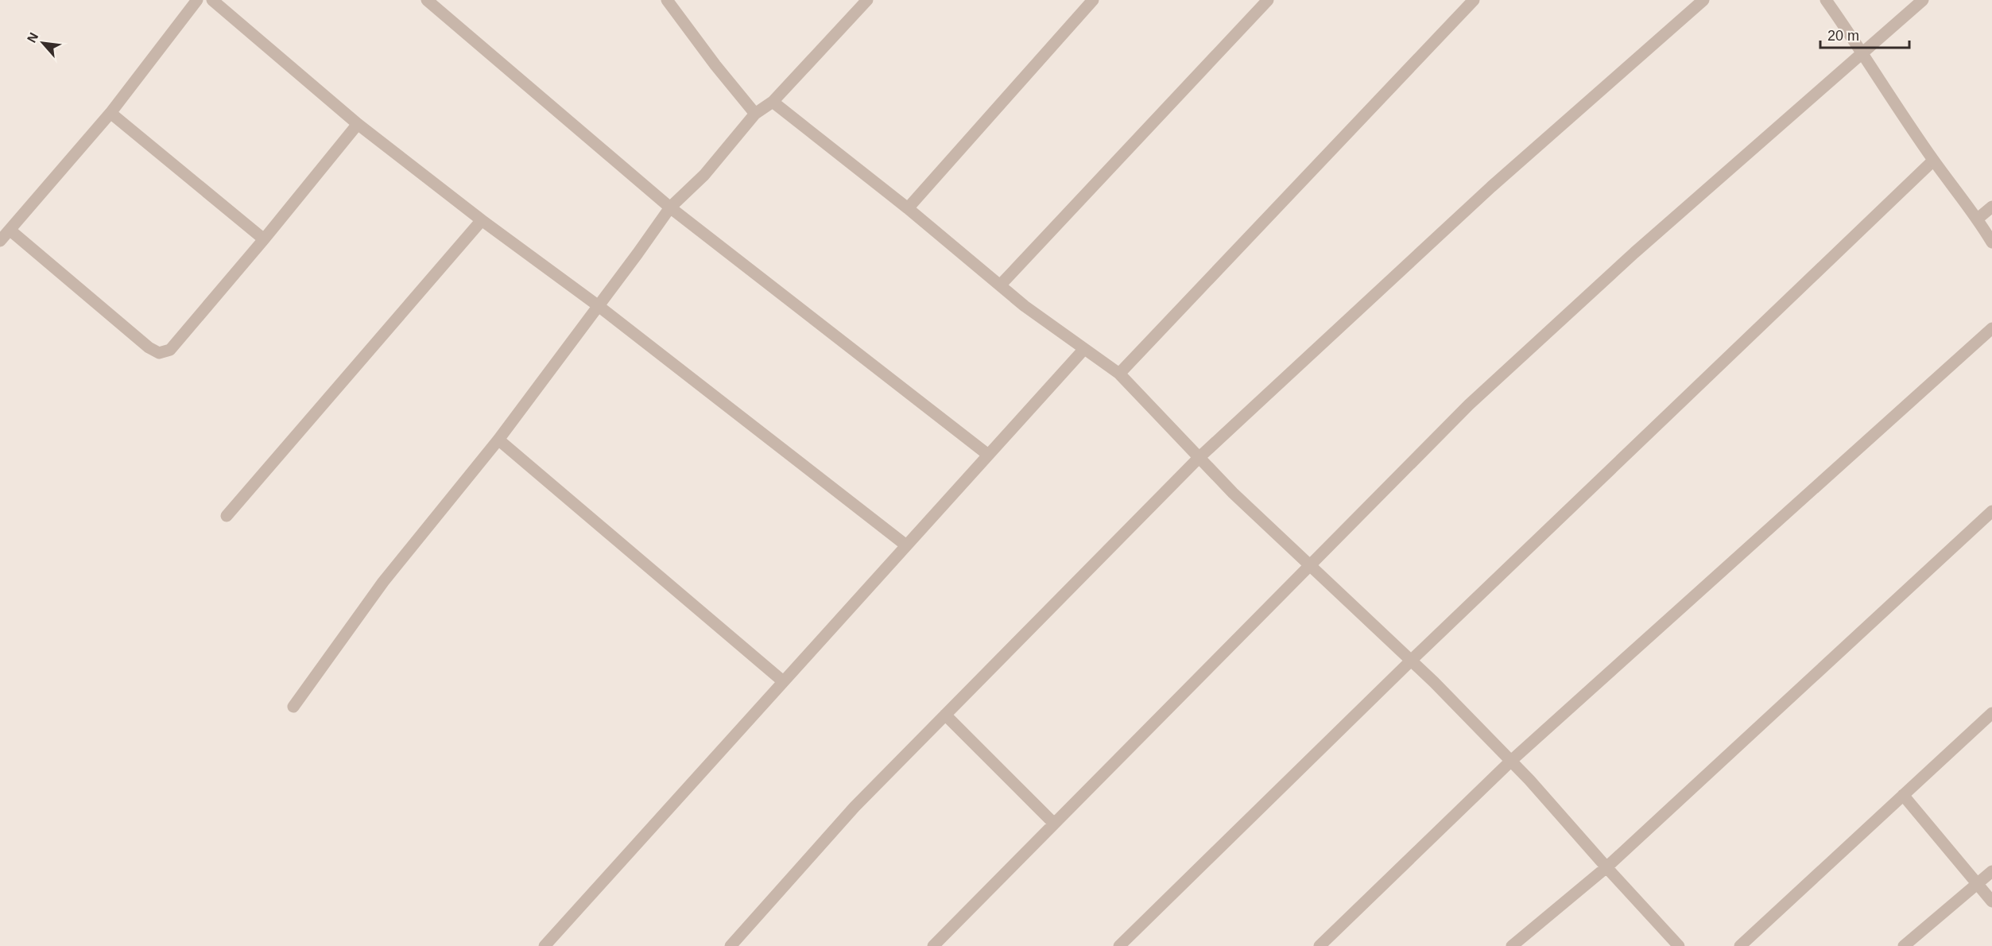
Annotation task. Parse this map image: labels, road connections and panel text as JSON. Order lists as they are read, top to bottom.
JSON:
{
  "scale_bar": "20 m",
  "north": "top left"
}
